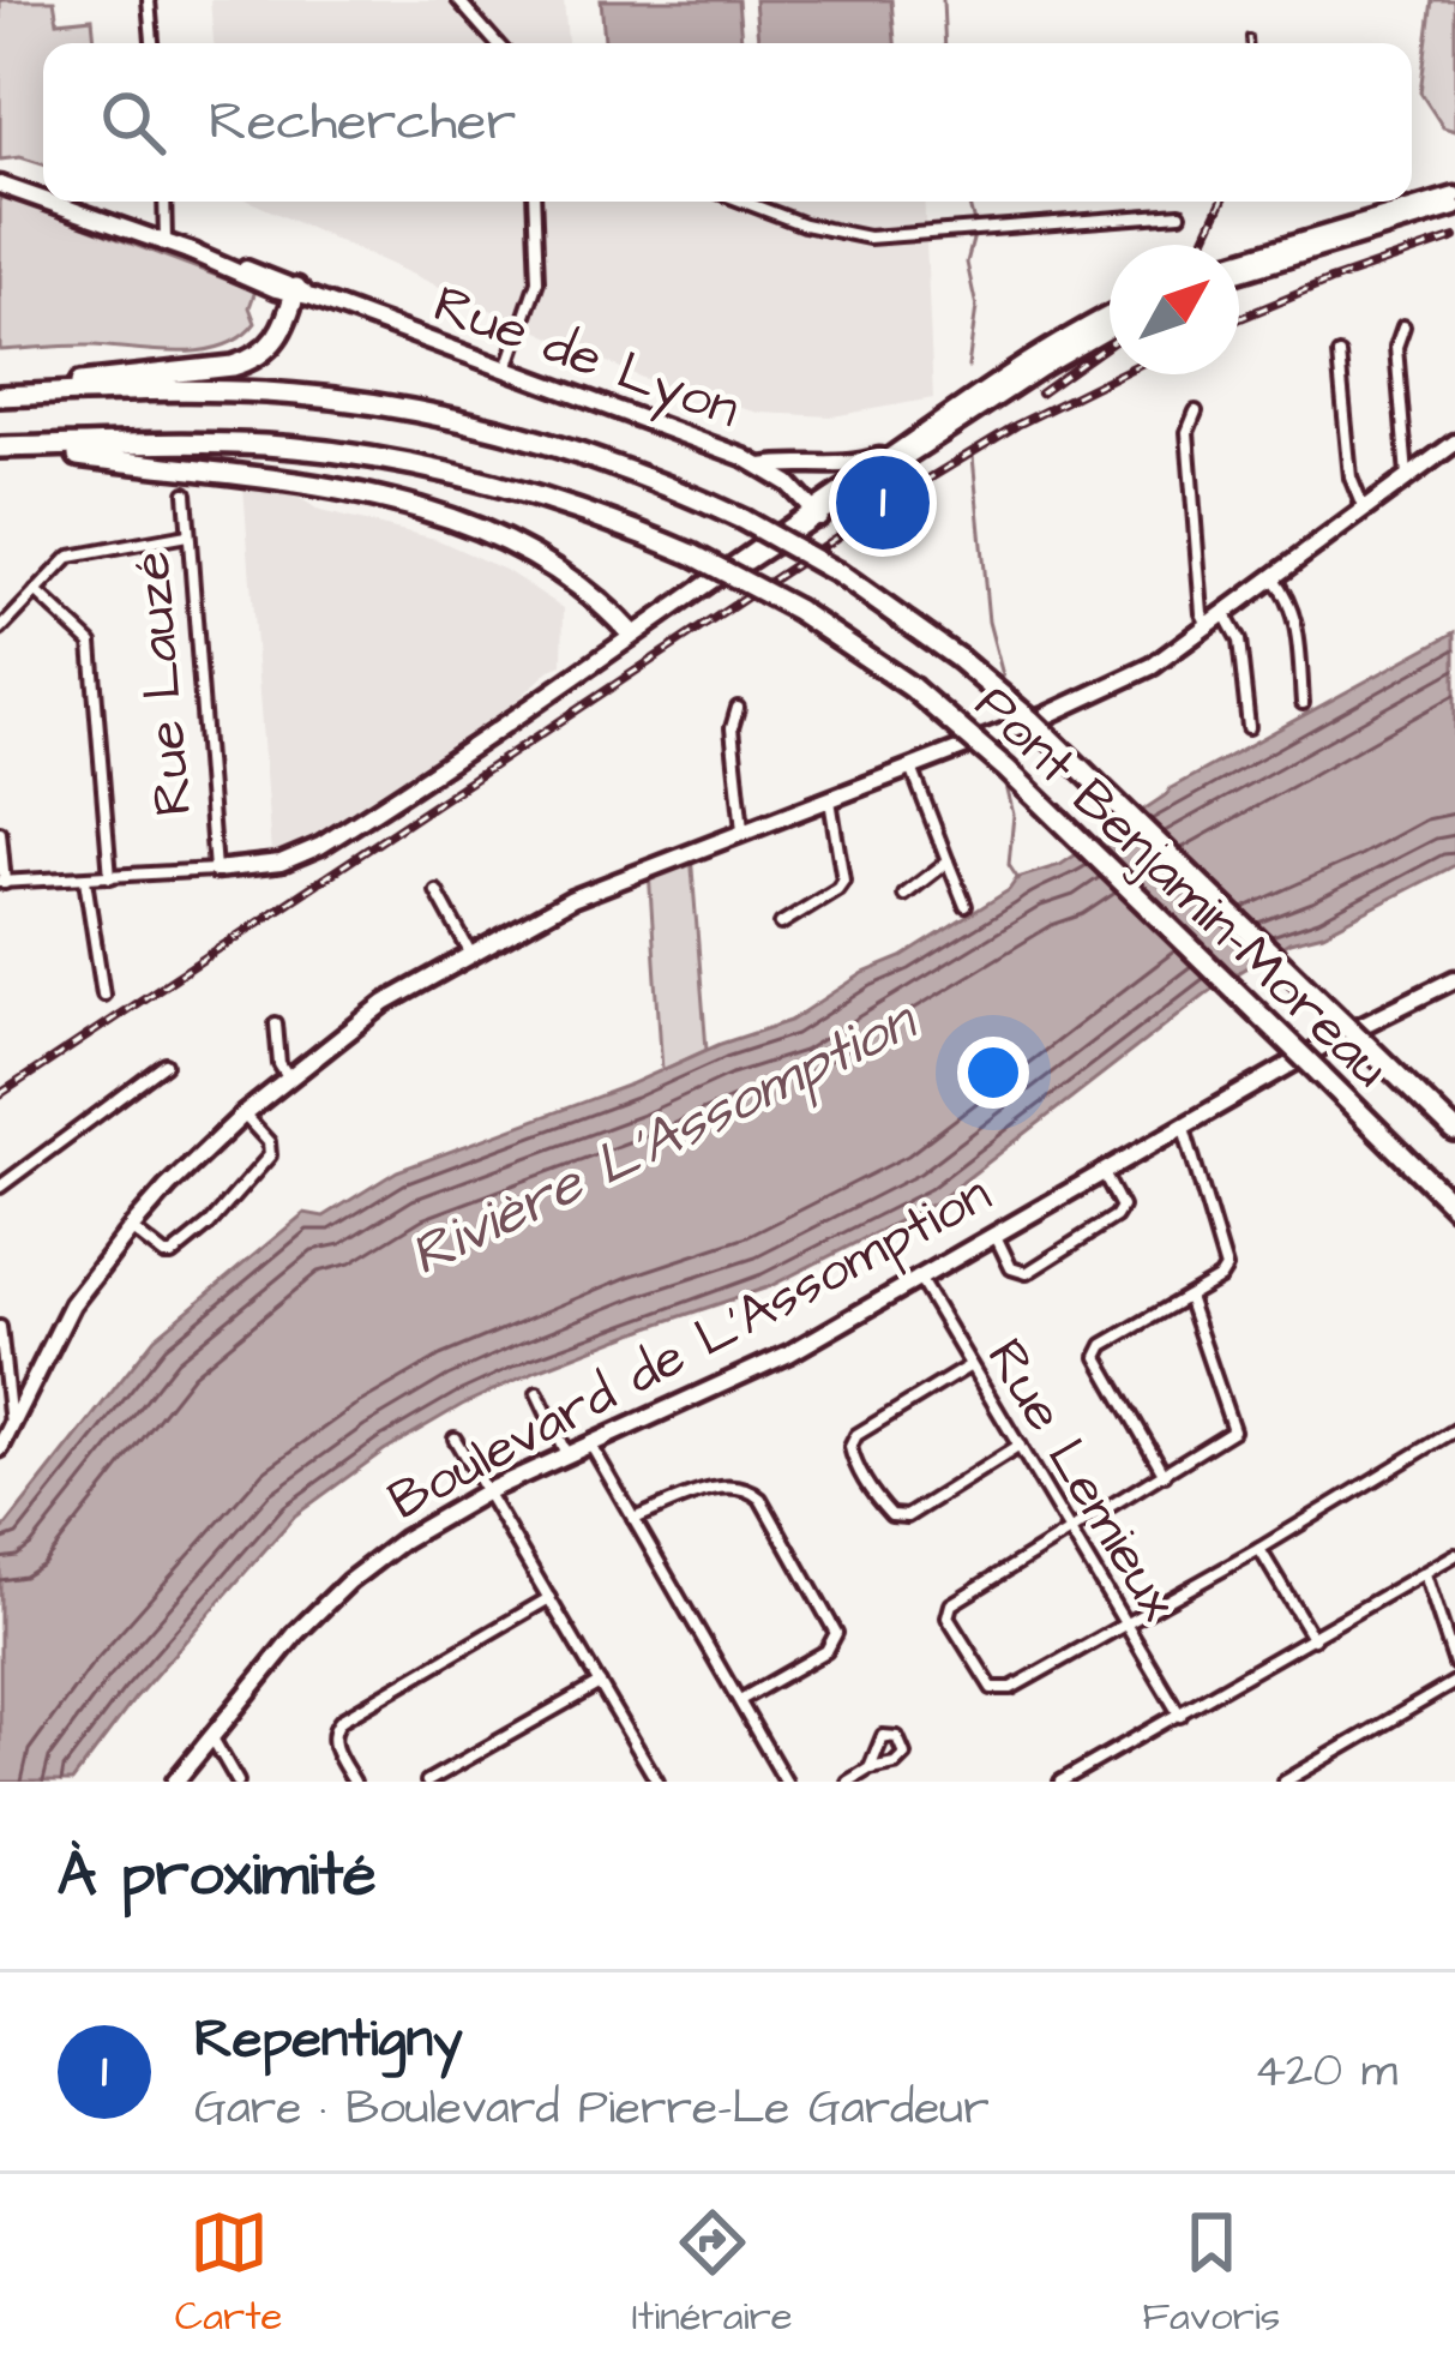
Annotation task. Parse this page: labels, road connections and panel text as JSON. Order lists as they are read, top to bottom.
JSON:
{
  "streets": {
    "highway": ["Pont Benjamin-Moreau"],
    "street": [
      "Rue de Lyon",
      "Rue Lauzé",
      "Boulevard de L'Assomption",
      "Rue Lemieux"
    ]
  },
  "crossings": [
    ["Boulevard de L'Assomption", "Rue Lemieux"]
  ],
  "water": ["Rivière L'Assomption"],
  "north": "top right",
  "page": {
    "search": "Rechercher",
    "pins": "1",
    "heading": "À proximité",
    "list": [
      {
        "mark": "1",
        "name": "Repentigny",
        "note": "Gare · Boulevard Pierre-Le Gardeur",
        "value": "420 m"
      }
    ],
    "nav": ["Carte", "Itinéraire", "Favoris"]
  }
}
